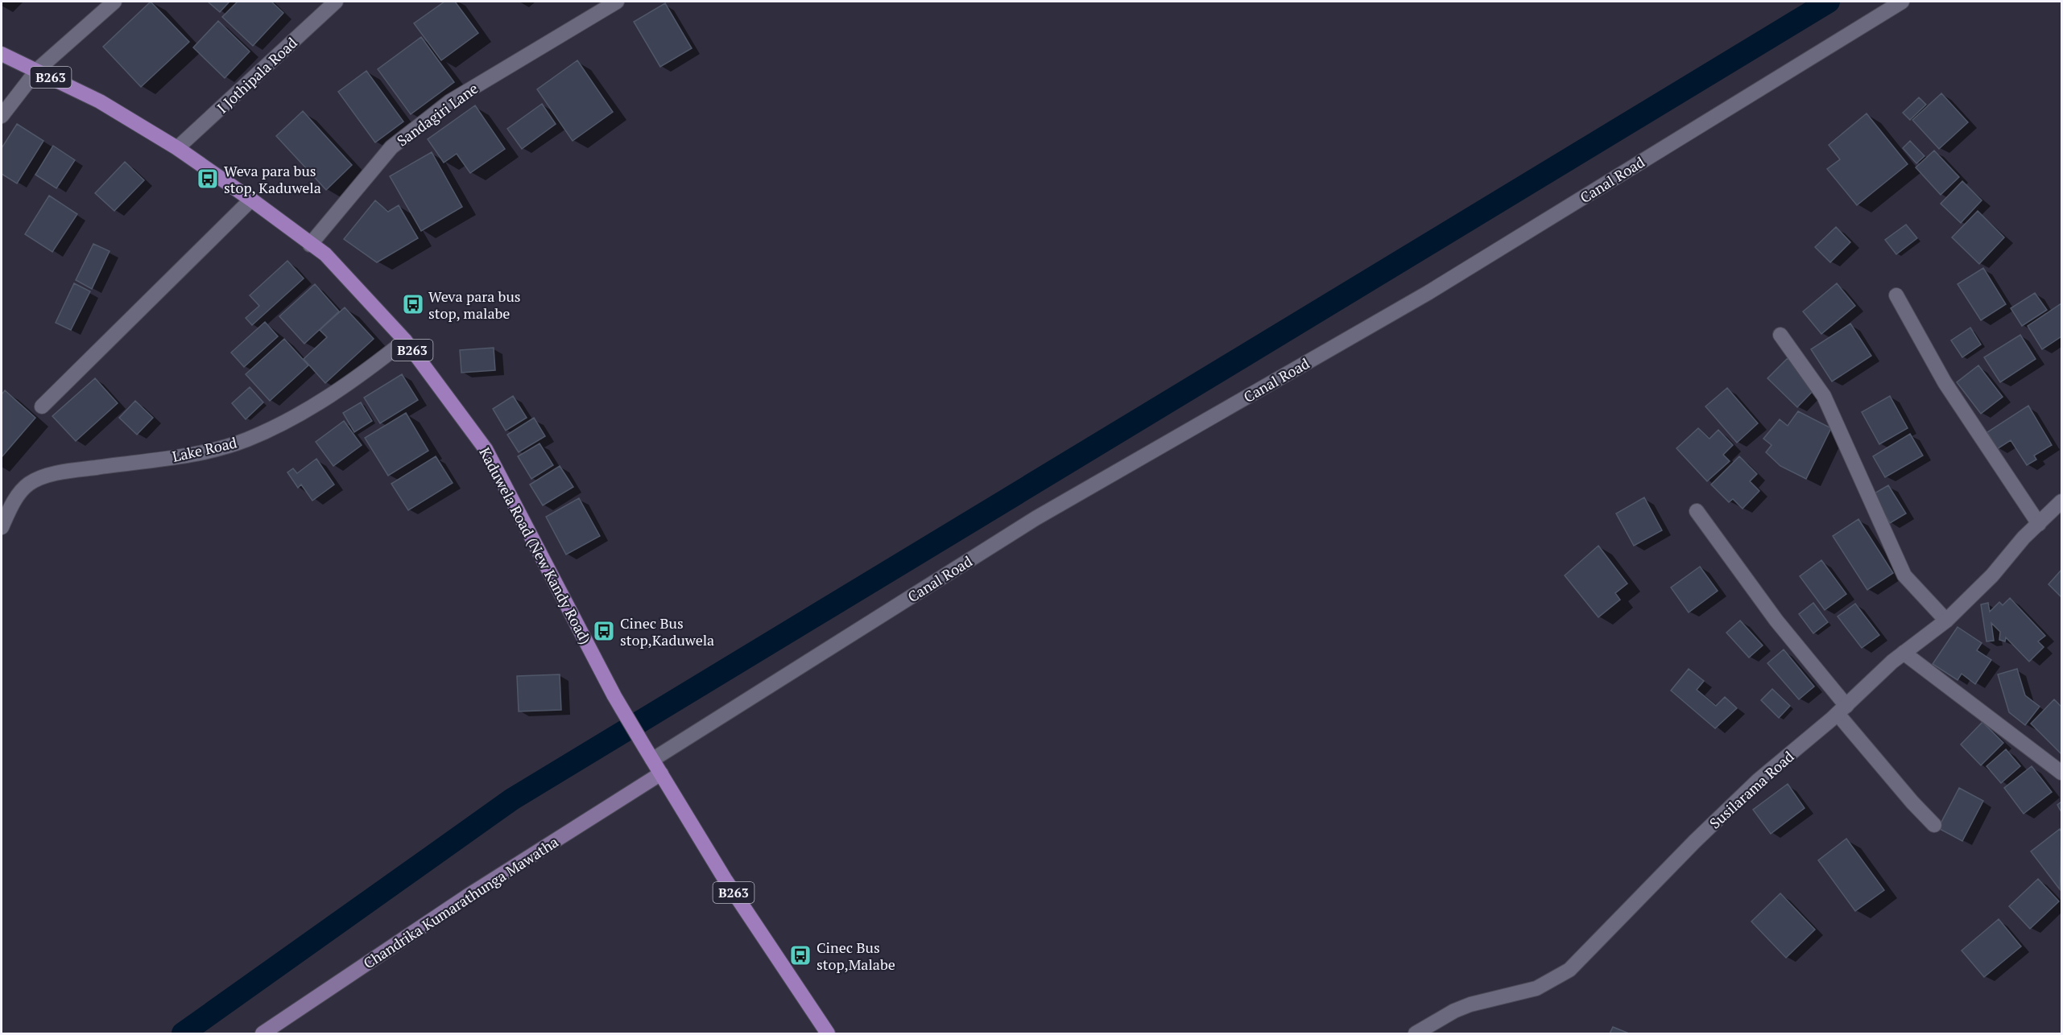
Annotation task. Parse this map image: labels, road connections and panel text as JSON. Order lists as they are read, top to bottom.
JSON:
{
  "streets": {
    "main road": ["B263", "Kaduwela Road (New Kandy Road)", "Chandrika Kumarathunga Mawatha"],
    "street": [
      "I Jothipala Road",
      "Sandagiri Lane",
      "Canal Road",
      "Lake Road",
      "Susilarama Road"
    ]
  },
  "crossings": [
    ["I Jothipala Road", "Kaduwela Road (New Kandy Road)"],
    ["Sandagiri Lane", "Kaduwela Road (New Kandy Road)"],
    ["Canal Road", "Kaduwela Road (New Kandy Road)"],
    ["Lake Road", "Kaduwela Road (New Kandy Road)"],
    ["Kaduwela Road (New Kandy Road)", "Chandrika Kumarathunga Mawatha"]
  ],
  "places": {
    "bus stop": [
      "Weva para bus stop, Kaduwela",
      "Weva para bus stop, malabe",
      "Cinec Bus stop,Kaduwela",
      "Cinec Bus stop,Malabe"
    ]
  }
}
